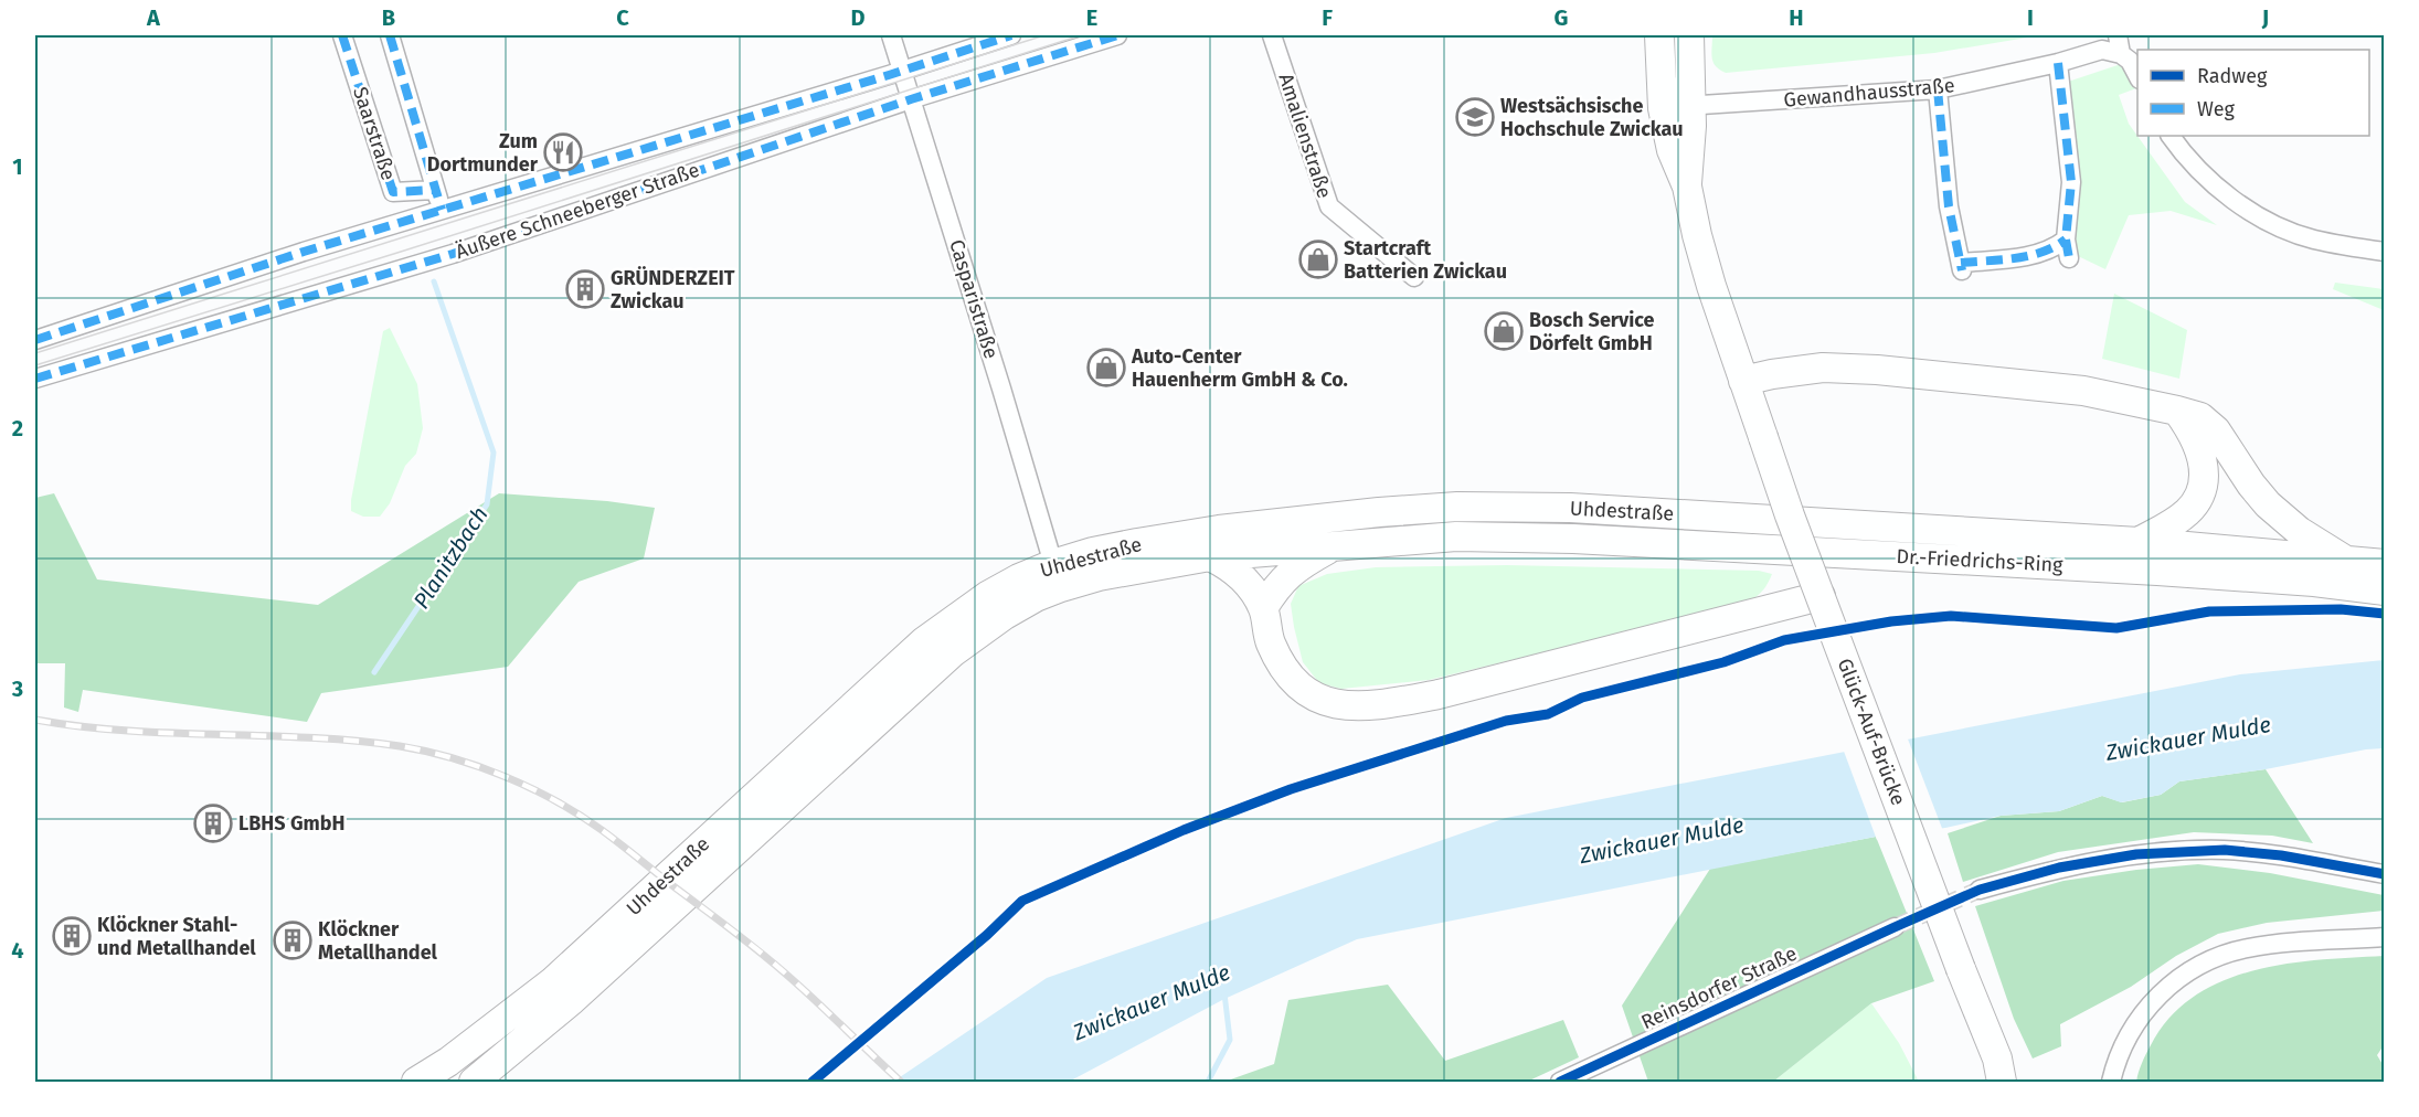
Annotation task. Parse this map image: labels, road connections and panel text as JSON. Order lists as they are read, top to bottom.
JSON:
{
  "streets": {
    "main road": ["Uhdestraße", "Dr.-Friedrichs-Ring", "Glück-Auf-Brücke"],
    "street": [
      "Gewandhausstraße",
      "Saarstraße",
      "Amalienstraße",
      "Äußere Schneeberger Straße",
      "Casparistraße",
      "Reinsdorfer Straße"
    ]
  },
  "crossings": [
    ["Saarstraße", "Äußere Schneeberger Straße"],
    ["Äußere Schneeberger Straße", "Casparistraße"],
    ["Casparistraße", "Uhdestraße"],
    ["Uhdestraße", "Dr.-Friedrichs-Ring"]
  ],
  "water": ["Planitzbach", "Zwickauer Mulde"],
  "places": {
    "school or university": ["Westsächsische Hochschule Zwickau"],
    "restaurant": ["Zum Dortmunder"],
    "shop": ["Startcraft Batterien Zwickau", "Bosch Service Dörfelt GmbH", "Auto-Center Hauenherm GmbH & Co."],
    "building": [
      "GRÜNDERZEIT Zwickau",
      "LBHS GmbH",
      "Klöckner Stahl- und Metallhandel",
      "Klöckner Metallhandel"
    ]
  },
  "legend": ["Radweg", "Weg"],
  "grid": {
    "columns": [
      "A",
      "B",
      "C",
      "D",
      "E",
      "F",
      "G",
      "H",
      "I",
      "J"
    ],
    "rows": [
      "1",
      "2",
      "3",
      "4"
    ]
  }
}
